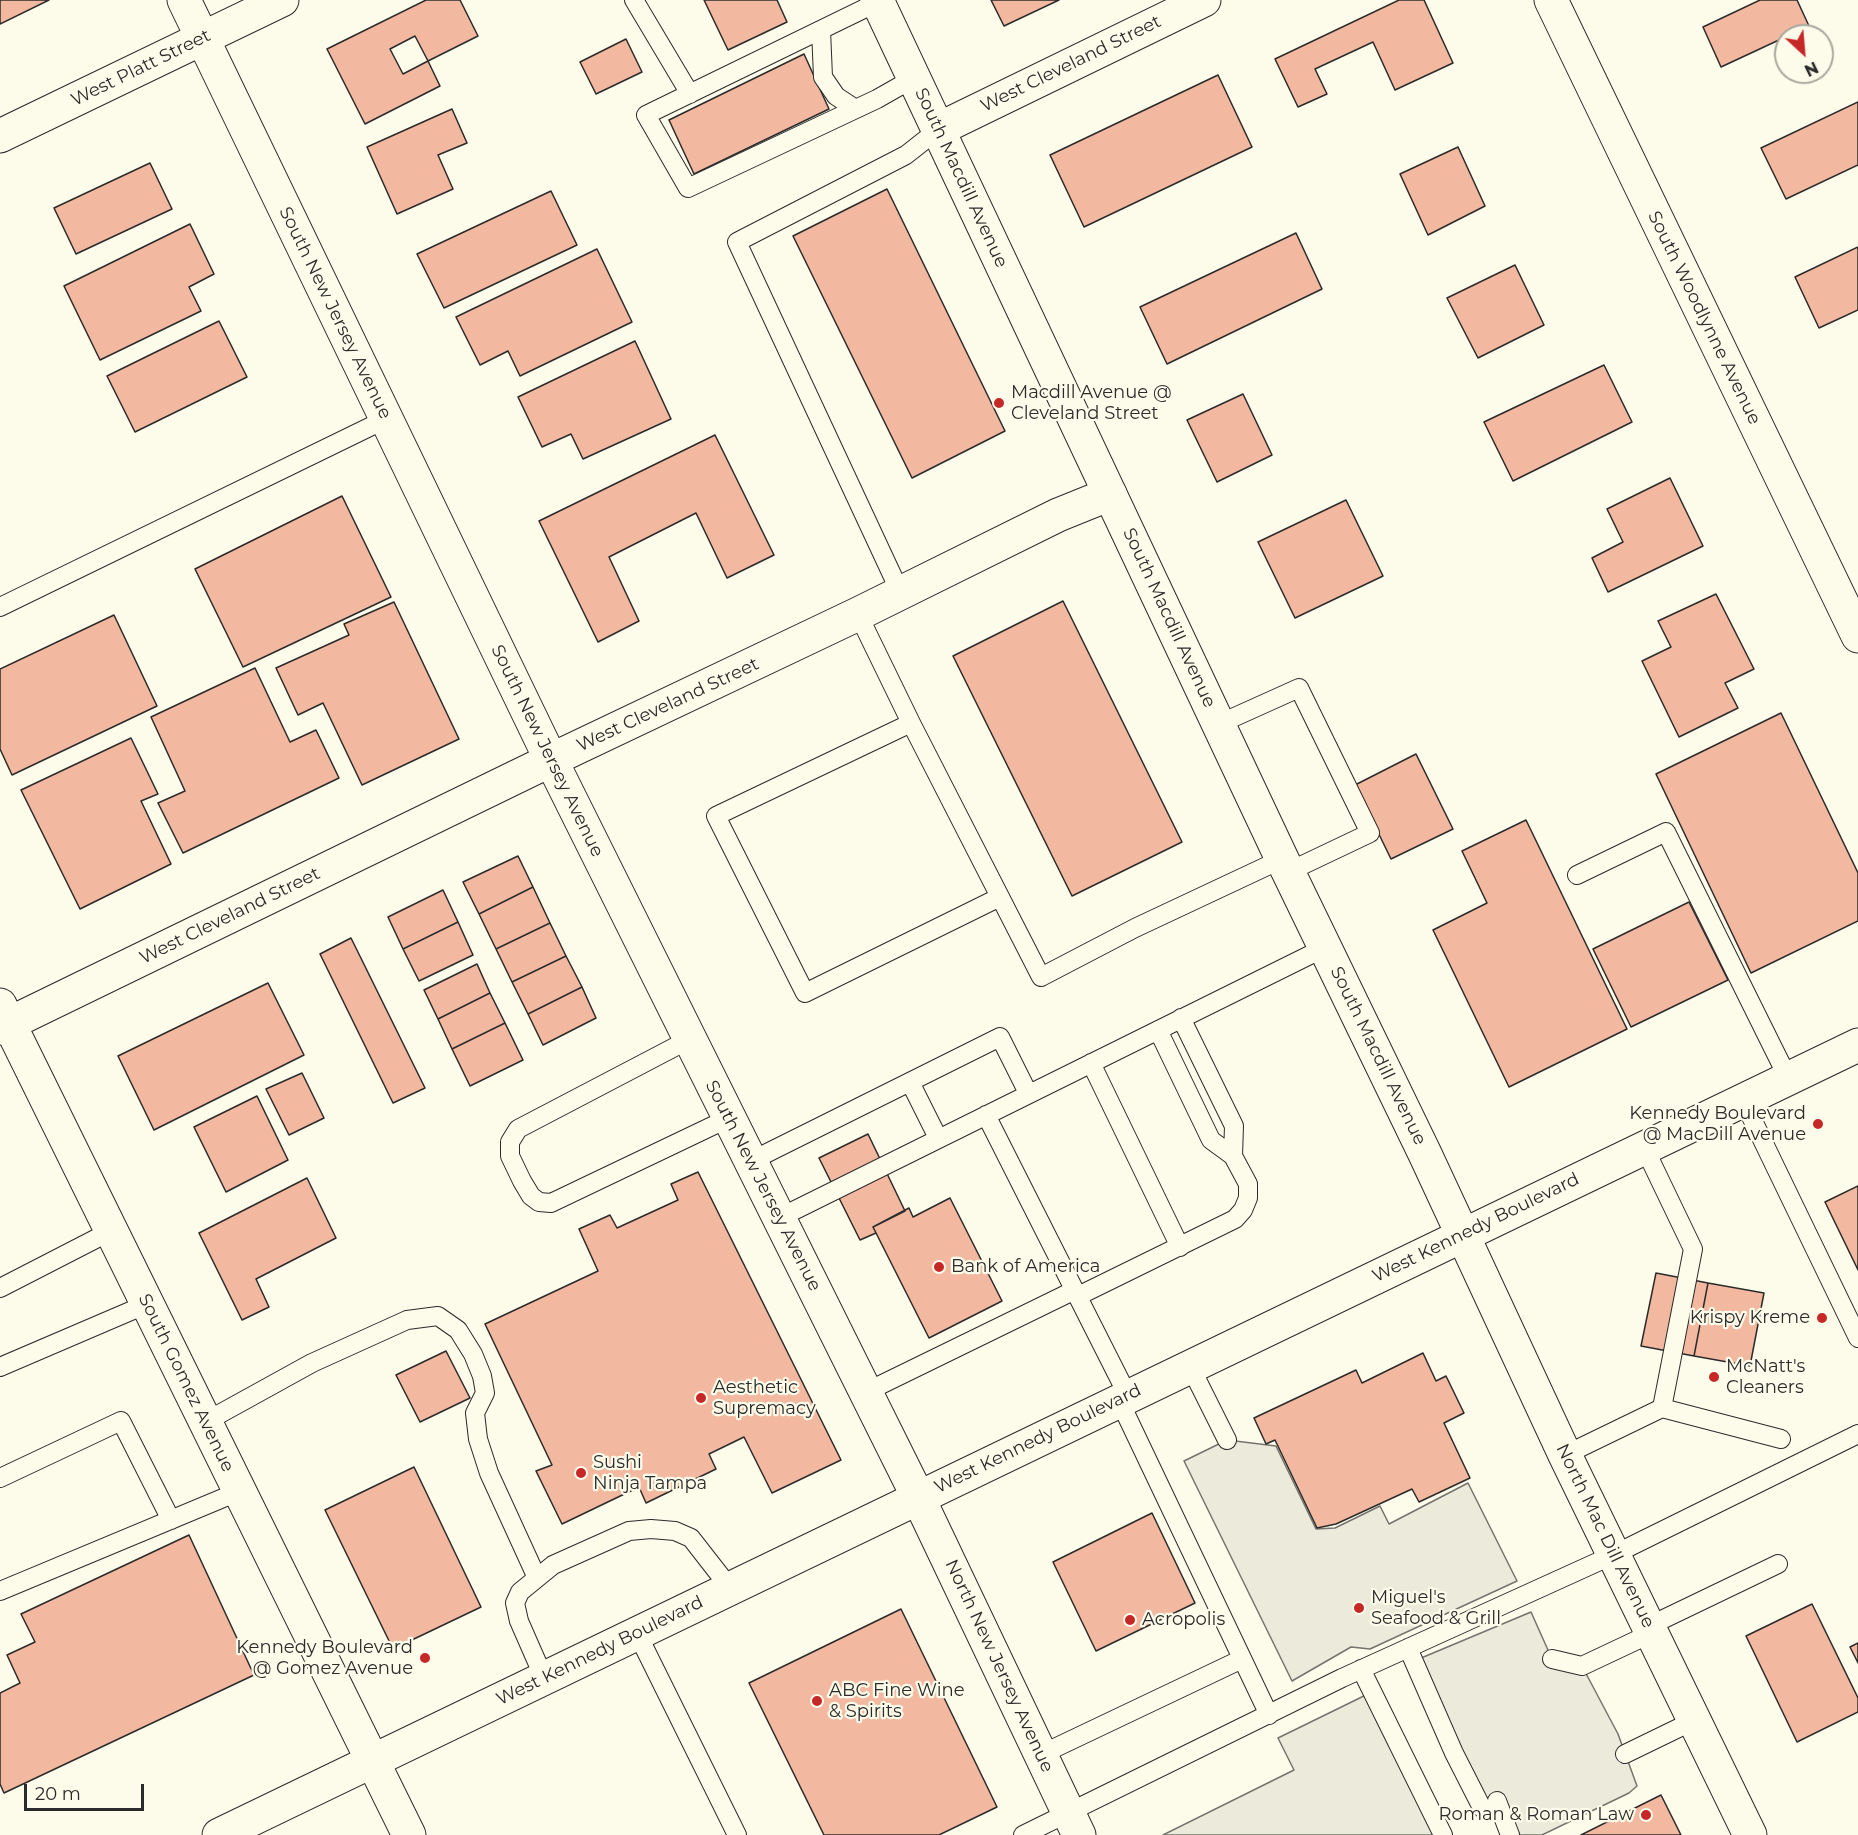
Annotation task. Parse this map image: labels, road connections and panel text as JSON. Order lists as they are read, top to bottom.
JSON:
{
  "streets": {
    "street": [
      "West Cleveland Street",
      "West Platt Street",
      "South Macdill Avenue",
      "South New Jersey Avenue",
      "South Woodlynne Avenue",
      "West Kennedy Boulevard",
      "South Gomez Avenue",
      "North Mac Dill Avenue",
      "North New Jersey Avenue"
    ]
  },
  "crossings": [
    ["West Cleveland Street", "South Macdill Avenue"],
    ["West Cleveland Street", "South New Jersey Avenue"],
    ["West Cleveland Street", "South Gomez Avenue"],
    ["West Platt Street", "South New Jersey Avenue"],
    ["South Macdill Avenue", "West Kennedy Boulevard"],
    ["South Macdill Avenue", "North Mac Dill Avenue"],
    ["South New Jersey Avenue", "West Kennedy Boulevard"],
    ["South New Jersey Avenue", "North New Jersey Avenue"],
    ["West Kennedy Boulevard", "South Gomez Avenue"],
    ["West Kennedy Boulevard", "North Mac Dill Avenue"],
    ["West Kennedy Boulevard", "North New Jersey Avenue"]
  ],
  "places": [
    "Macdill Avenue @ Cleveland Street",
    "Kennedy Boulevard @ MacDill Avenue",
    "Bank of America",
    "Krispy Kreme",
    "McNatt's Cleaners",
    "Aesthetic Supremacy",
    "Sushi Ninja Tampa",
    "Miguel's Seafood & Grill",
    "Acropolis",
    "Kennedy Boulevard @ Gomez Avenue",
    "ABC Fine Wine & Spirits",
    "Roman & Roman Law"
  ],
  "scale_bar": "20 m",
  "north": "bottom right"
}
